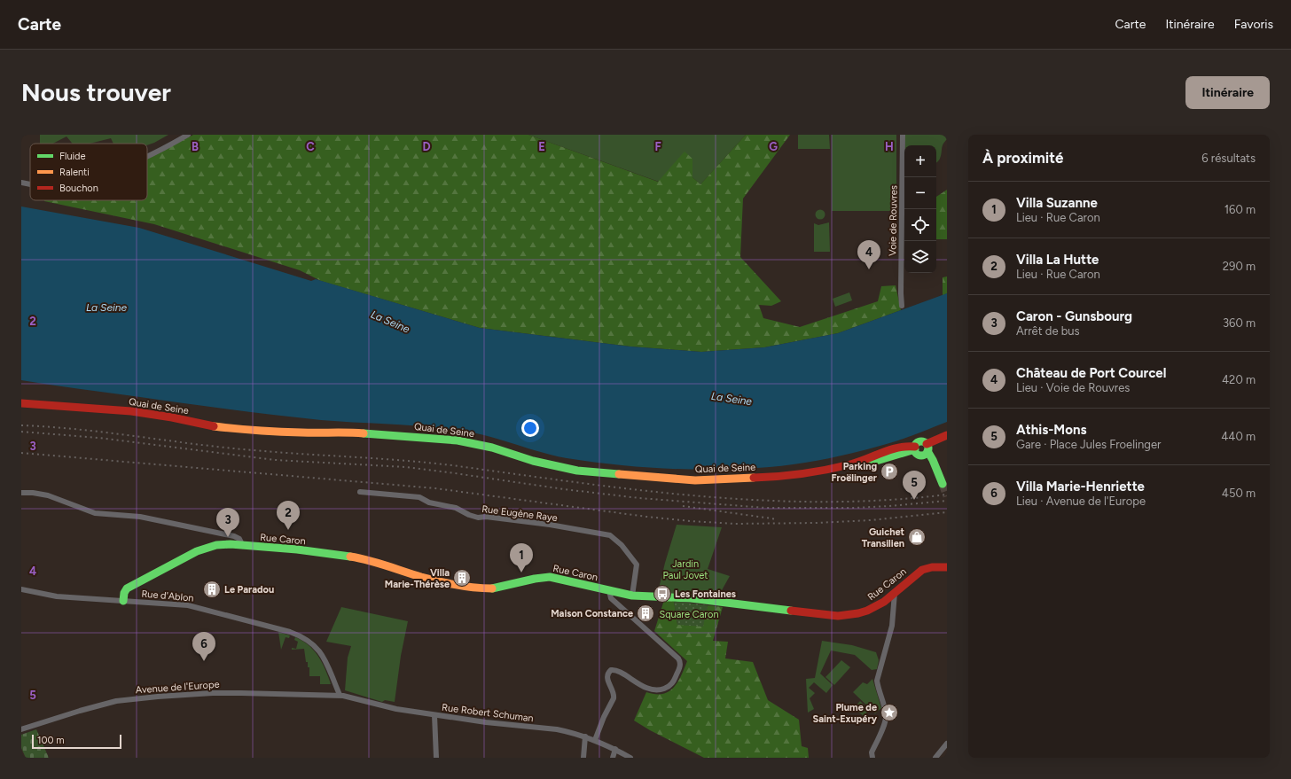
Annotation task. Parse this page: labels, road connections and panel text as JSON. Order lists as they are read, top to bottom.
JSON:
{
  "streets": {
    "main road": ["Quai de Seine", "Rue Caron"],
    "street": [
      "Voie de Rouvres",
      "Rue Eugène Raye",
      "Rue d'Ablon",
      "Avenue de l'Europe",
      "Rue Robert Schuman"
    ]
  },
  "crossings": [
    ["Rue Eugène Raye", "Rue Caron"],
    ["Rue Caron", "Rue d'Ablon"],
    ["Rue d'Ablon", "Avenue de l'Europe"],
    ["Rue d'Ablon", "Rue Robert Schuman"],
    ["Avenue de l'Europe", "Rue Robert Schuman"]
  ],
  "water": ["La Seine"],
  "parks": ["Jardin Paul Jovet", "Square Caron"],
  "places": {
    "parking": ["Parking Froëlinger"],
    "shop": ["Guichet Transilien"],
    "building": ["Villa Marie-Thérèse", "Le Paradou", "Maison Constance"],
    "bus stop": ["Les Fontaines"],
    "place": ["Plume de Saint-Exupéry"]
  },
  "legend": ["Fluide", "Ralenti", "Bouchon"],
  "scale_bar": "100 m",
  "page": {
    "header": "Carte",
    "nav": ["Carte", "Itinéraire", "Favoris"],
    "buttons": "Itinéraire",
    "title": "Nous trouver",
    "heading": ["À proximité", "6 résultats"],
    "map_buttons": ["+", "−"],
    "list": [
      {
        "mark": "1",
        "name": "Villa Suzanne",
        "note": "Lieu · Rue Caron",
        "value": "160 m"
      },
      {
        "mark": "2",
        "name": "Villa La Hutte",
        "note": "Lieu · Rue Caron",
        "value": "290 m"
      },
      {
        "mark": "3",
        "name": "Caron - Gunsbourg",
        "note": "Arrêt de bus",
        "value": "360 m"
      },
      {
        "mark": "4",
        "name": "Château de Port Courcel",
        "note": "Lieu · Voie de Rouvres",
        "value": "420 m"
      },
      {
        "mark": "5",
        "name": "Athis-Mons",
        "note": "Gare · Place Jules Froelinger",
        "value": "440 m"
      },
      {
        "mark": "6",
        "name": "Villa Marie-Henriette",
        "note": "Lieu · Avenue de l'Europe",
        "value": "450 m"
      }
    ],
    "pins": [
      "4",
      "5",
      "2",
      "3",
      "1",
      "6"
    ],
    "scale": "100 m"
  },
  "grid": {
    "columns": [
      "B",
      "C",
      "D",
      "E",
      "F",
      "G",
      "H"
    ],
    "rows": [
      "2",
      "3",
      "4",
      "5"
    ]
  }
}
